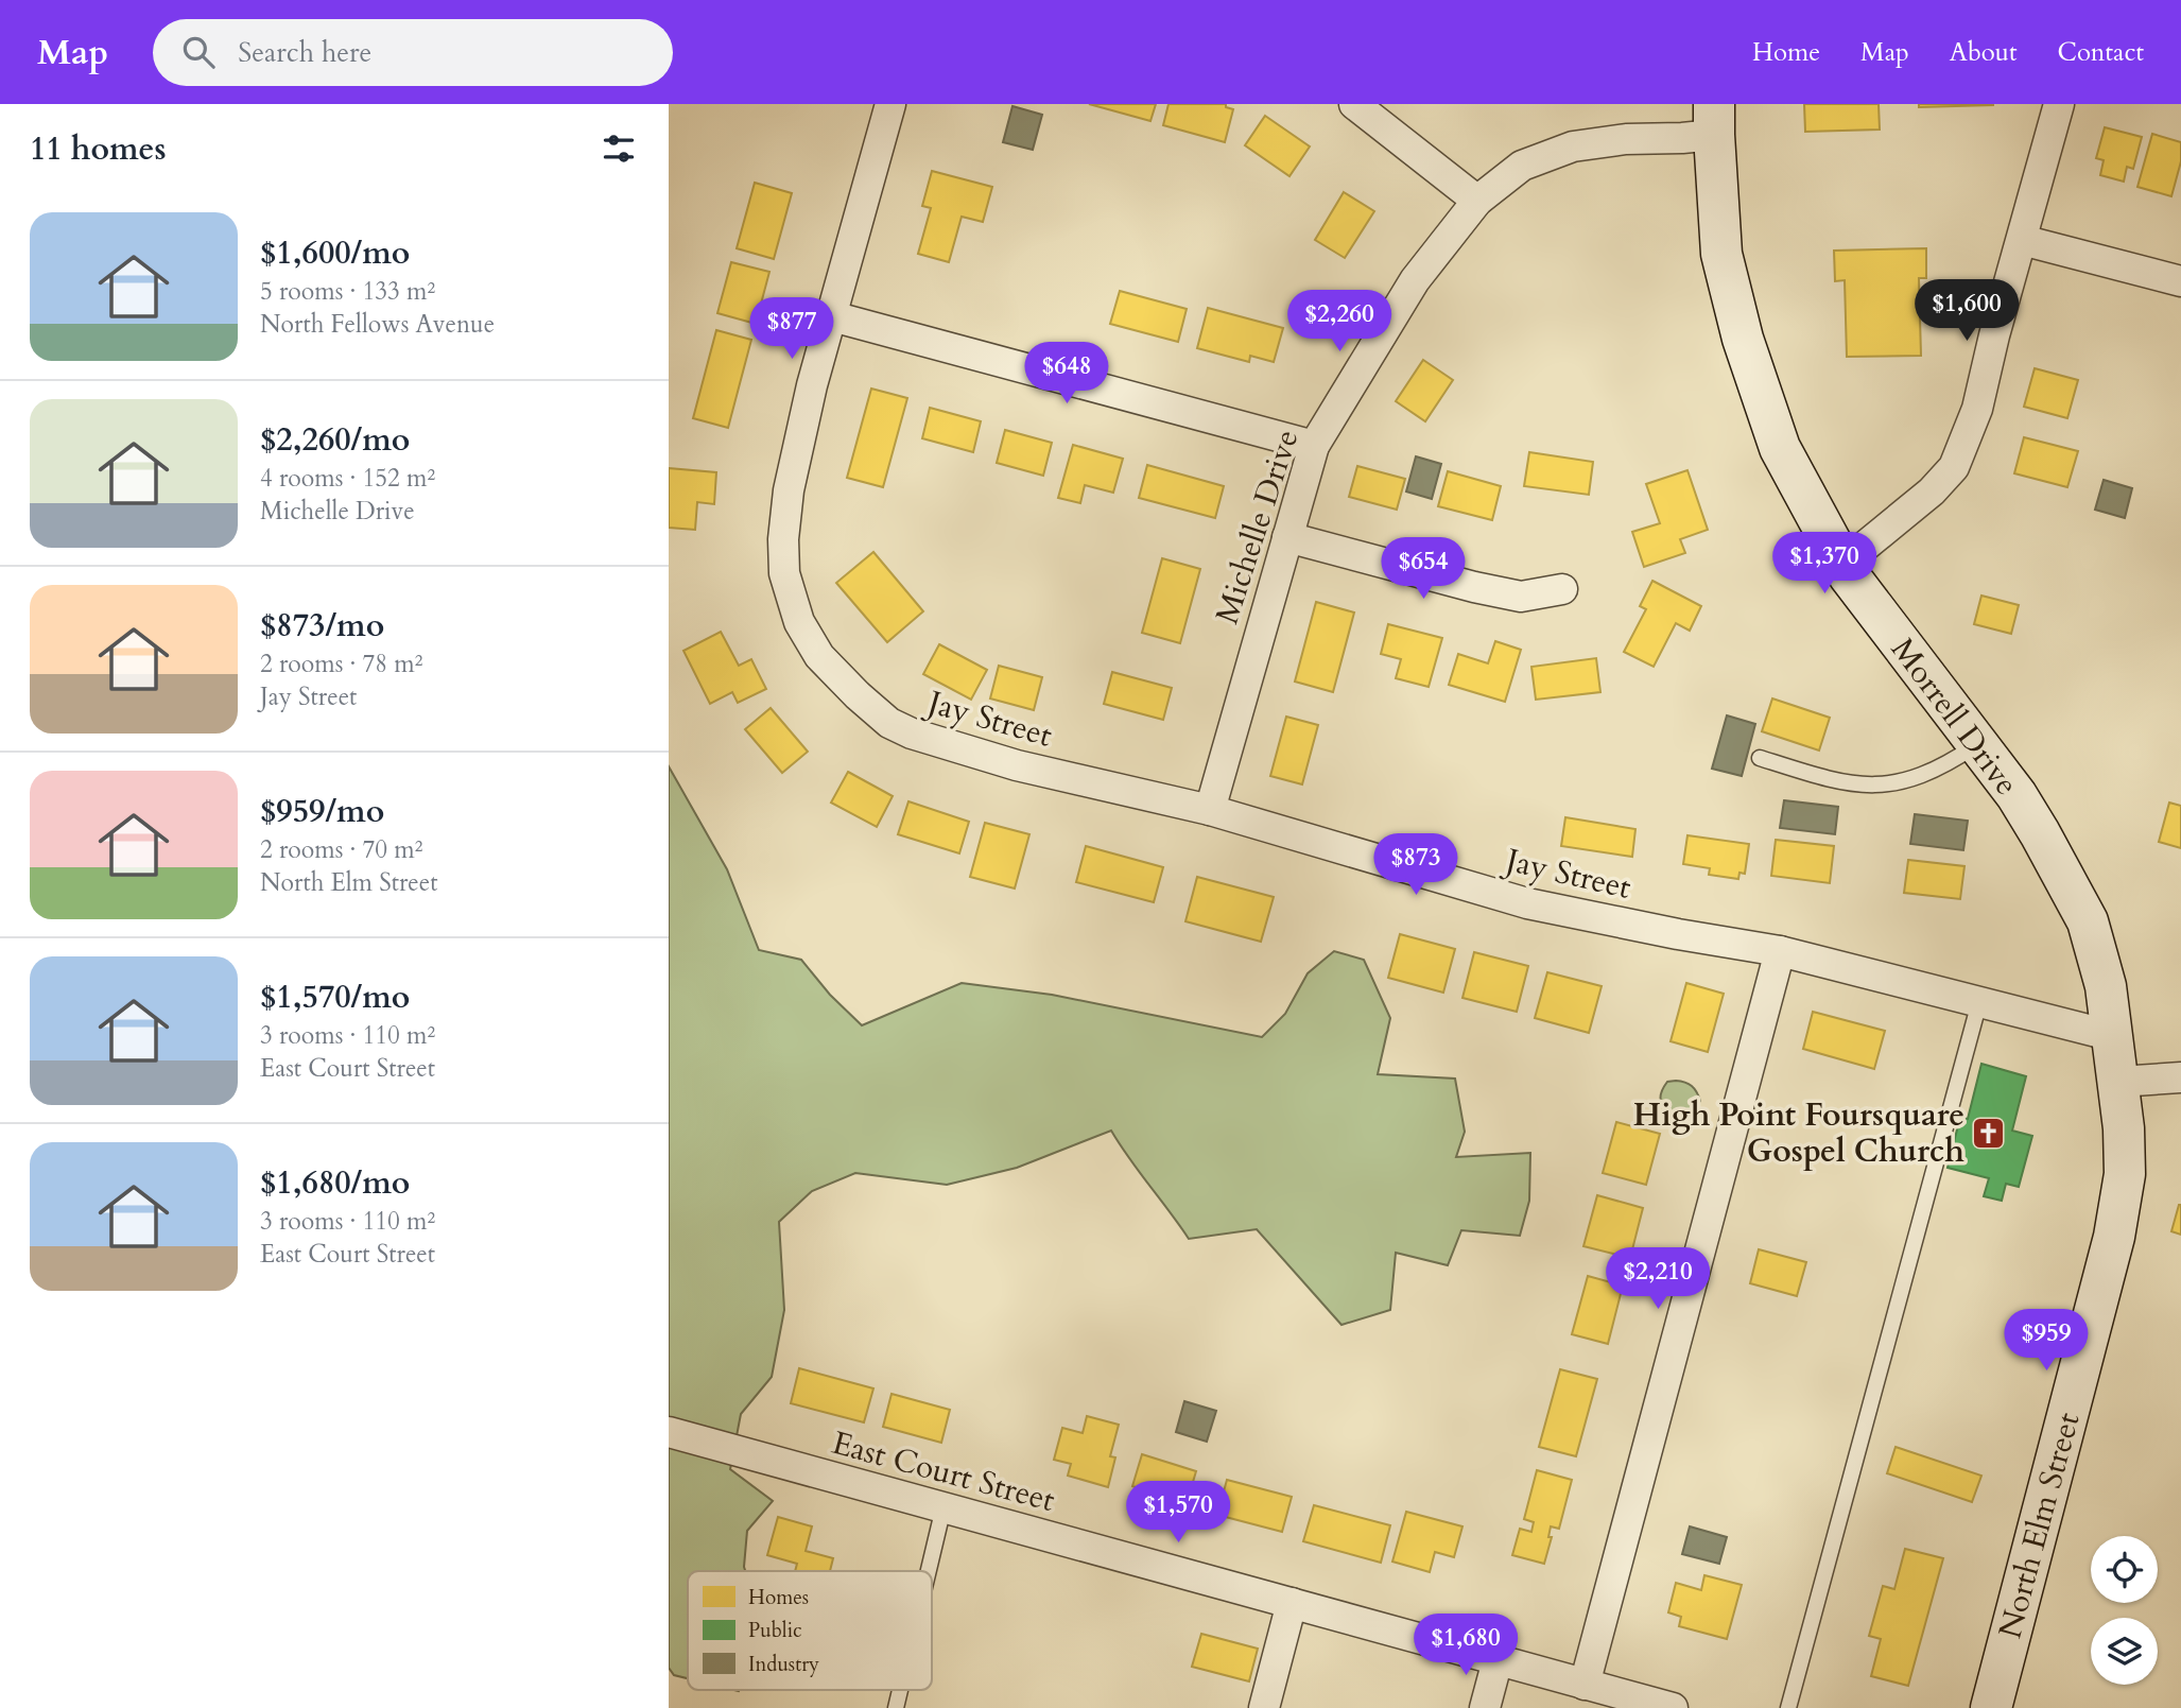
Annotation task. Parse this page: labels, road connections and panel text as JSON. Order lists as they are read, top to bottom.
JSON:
{
  "streets": {
    "main road": ["Morrell Drive", "North Elm Street"],
    "street": ["Michelle Drive", "Jay Street", "East Court Street"]
  },
  "crossings": [
    ["Michelle Drive", "Morrell Drive"],
    ["Michelle Drive", "Jay Street"],
    ["Morrell Drive", "Jay Street"],
    ["Morrell Drive", "North Elm Street"],
    ["Jay Street", "North Elm Street"]
  ],
  "places": {
    "church": ["High Point Foursquare Gospel Church"]
  },
  "legend": ["Homes", "Public", "Industry"],
  "page": {
    "header": "Map",
    "search": "Search here",
    "nav": [
      "Home",
      "Map",
      "About",
      "Contact"
    ],
    "heading": "11 homes",
    "list": [
      {
        "name": "$1,600/mo",
        "note": "5 rooms · 133 m² · North Fellows Avenue"
      },
      {
        "name": "$2,260/mo",
        "note": "4 rooms · 152 m² · Michelle Drive"
      },
      {
        "name": "$873/mo",
        "note": "2 rooms · 78 m² · Jay Street"
      },
      {
        "name": "$959/mo",
        "note": "2 rooms · 70 m² · North Elm Street"
      },
      {
        "name": "$1,570/mo",
        "note": "3 rooms · 110 m² · East Court Street"
      },
      {
        "name": "$1,680/mo",
        "note": "3 rooms · 110 m² · East Court Street"
      }
    ],
    "price": [
      "$1,600",
      "$2,260",
      "$877",
      "$648",
      "$1,370",
      "$654",
      "$873",
      "$2,210",
      "$959",
      "$1,570",
      "$1,680"
    ]
  }
}
